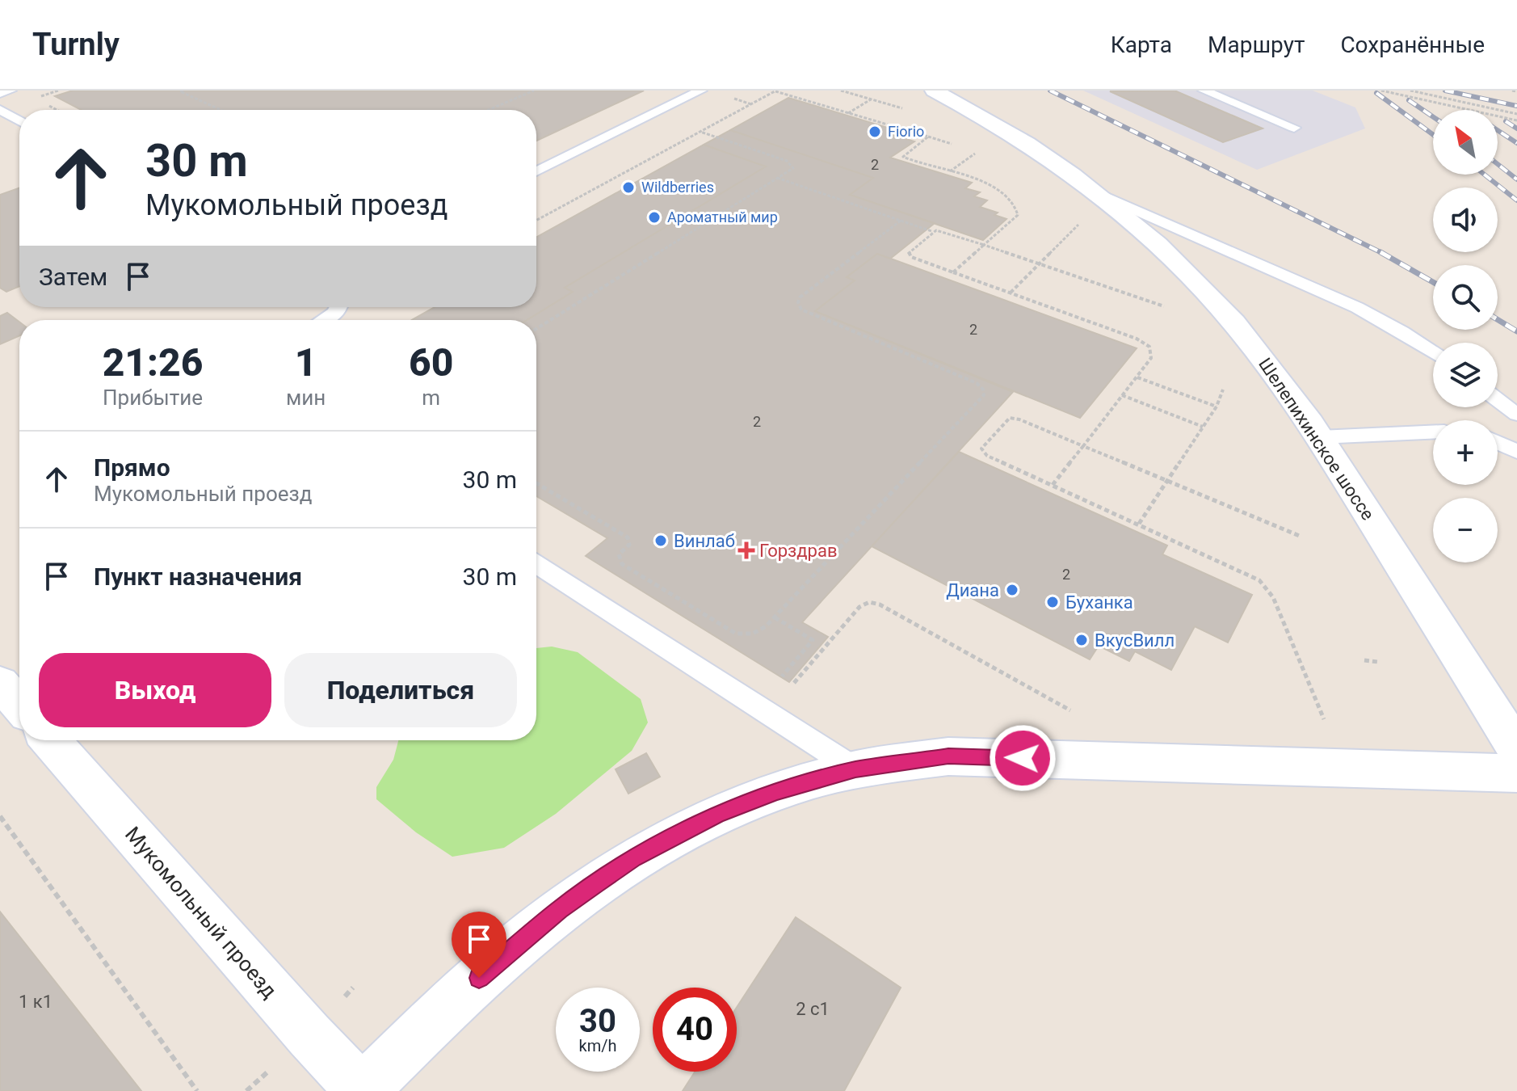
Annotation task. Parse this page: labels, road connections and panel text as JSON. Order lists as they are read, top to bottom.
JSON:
{
  "streets": {
    "street": ["Шелепихинское шоссе", "Мукомольный проезд"]
  },
  "places": {
    "other": [
      "Fiorio",
      "Wildberries",
      "Ароматный мир",
      "Винлаб",
      "Диана",
      "Буханка",
      "ВкусВилл"
    ],
    "health": ["Горздрав"]
  },
  "house_numbers": [
    "2",
    "2",
    "2",
    "2",
    "1 к1",
    "2 с1"
  ],
  "north": "top left",
  "page": {
    "header": "Turnly",
    "nav": ["Карта", "Маршрут", "Сохранённые"],
    "map_buttons": ["+", "−"],
    "turn": ["30 m", "Мукомольный проезд"],
    "then": "Затем",
    "eta": [
      "21:26",
      "Прибытие",
      "1",
      "мин",
      "60",
      "m"
    ],
    "list": [
      {
        "name": "Прямо",
        "note": "Мукомольный проезд",
        "value": "30 m"
      },
      {
        "name": "Пункт назначения",
        "value": "30 m"
      }
    ],
    "buttons": ["Выход", "Поделиться"],
    "speed": "30 km/h",
    "limit": "40"
  }
}
